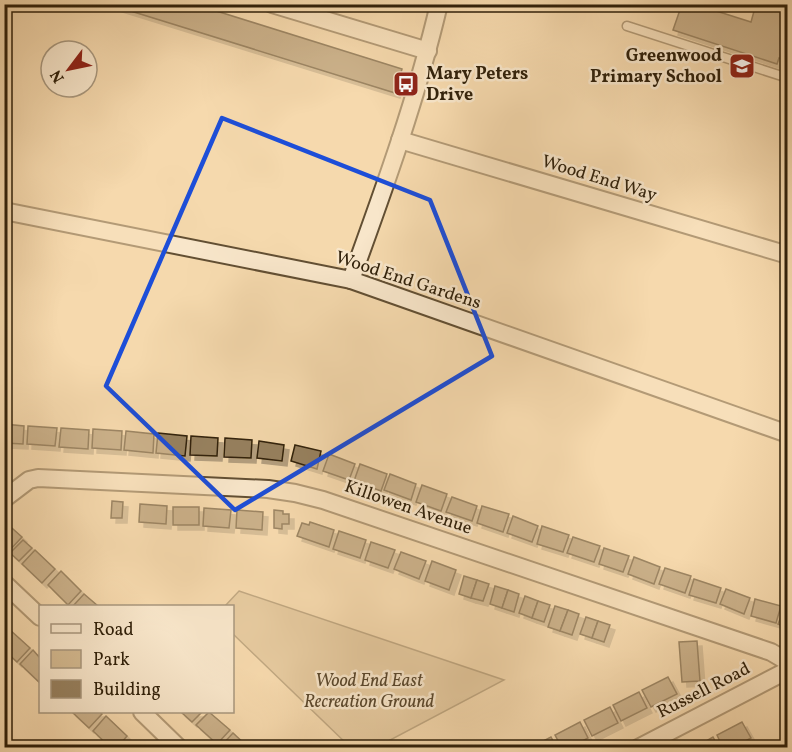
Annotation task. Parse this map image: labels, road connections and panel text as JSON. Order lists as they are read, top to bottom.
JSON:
{
  "streets": {
    "street": [
      "Wood End Way",
      "Wood End Gardens",
      "Killowen Avenue",
      "Russell Road"
    ]
  },
  "parks": ["Wood End East Recreation Ground"],
  "places": {
    "school or university": ["Greenwood Primary School"],
    "bus stop": ["Mary Peters Drive"]
  },
  "legend": ["Road", "Park", "Building"],
  "north": "bottom left"
}
